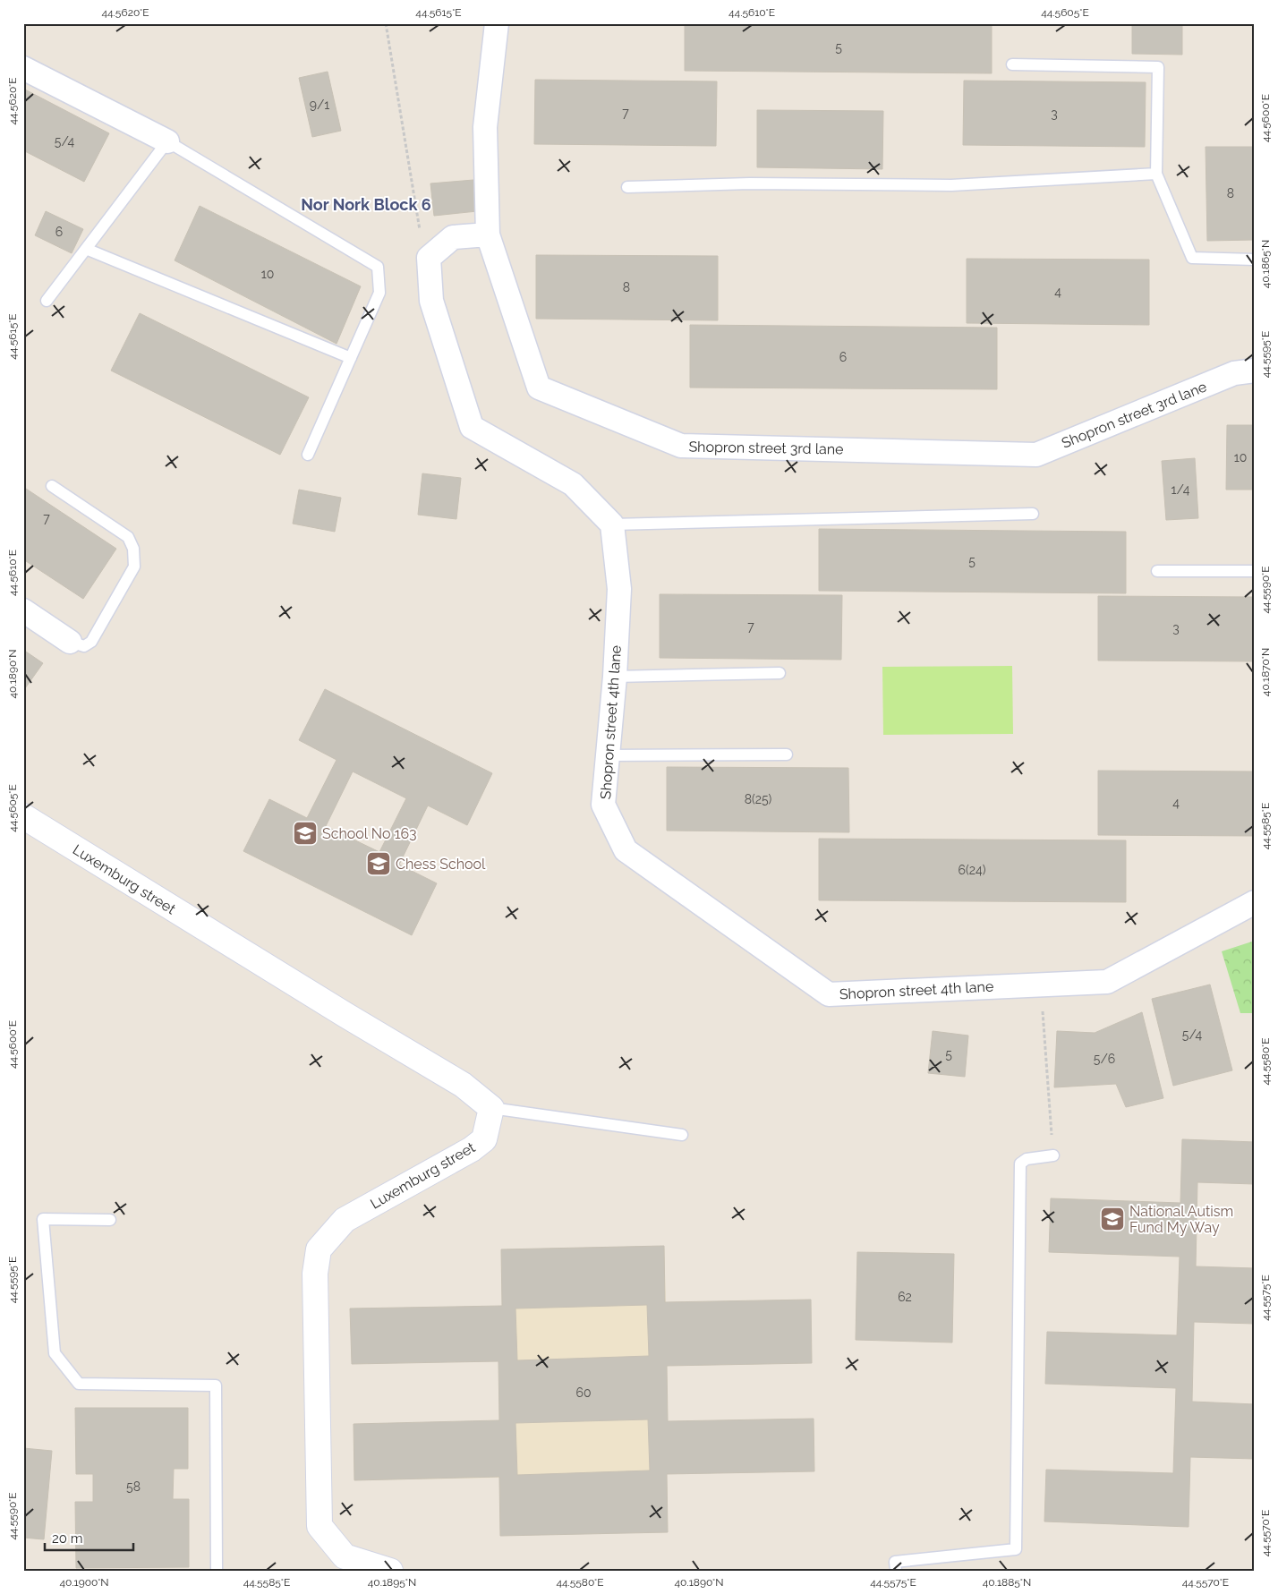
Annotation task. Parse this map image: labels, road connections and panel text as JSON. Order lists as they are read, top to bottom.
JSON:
{
  "streets": {
    "street": ["Shopron street 3rd lane", "Shopron street 4th lane", "Luxemburg street"]
  },
  "districts": ["Nor Nork Block 6"],
  "places": {
    "school or university": ["School No 163", "Chess School", "National Autism Fund My Way"]
  },
  "house_numbers": [
    "5",
    "9/1",
    "7",
    "3",
    "5/4",
    "8",
    "6",
    "10",
    "8",
    "4",
    "6",
    "10",
    "1/4",
    "7",
    "5",
    "7",
    "3",
    "8(25)",
    "4",
    "6(24)",
    "5/4",
    "5",
    "5/6",
    "62",
    "60",
    "58"
  ],
  "scale_bar": "20 m",
  "coordinates": [
    "44.5620°E",
    "44.5615°E",
    "44.5610°E",
    "44.5605°E",
    "44.5600°E",
    "40.1865°N",
    "44.5595°E",
    "44.5590°E",
    "40.1870°N",
    "40.1890°N",
    "44.5585°E",
    "44.5580°E",
    "44.5575°E",
    "44.5570°E",
    "40.1900°N",
    "40.1895°N",
    "40.1885°N"
  ]
}
